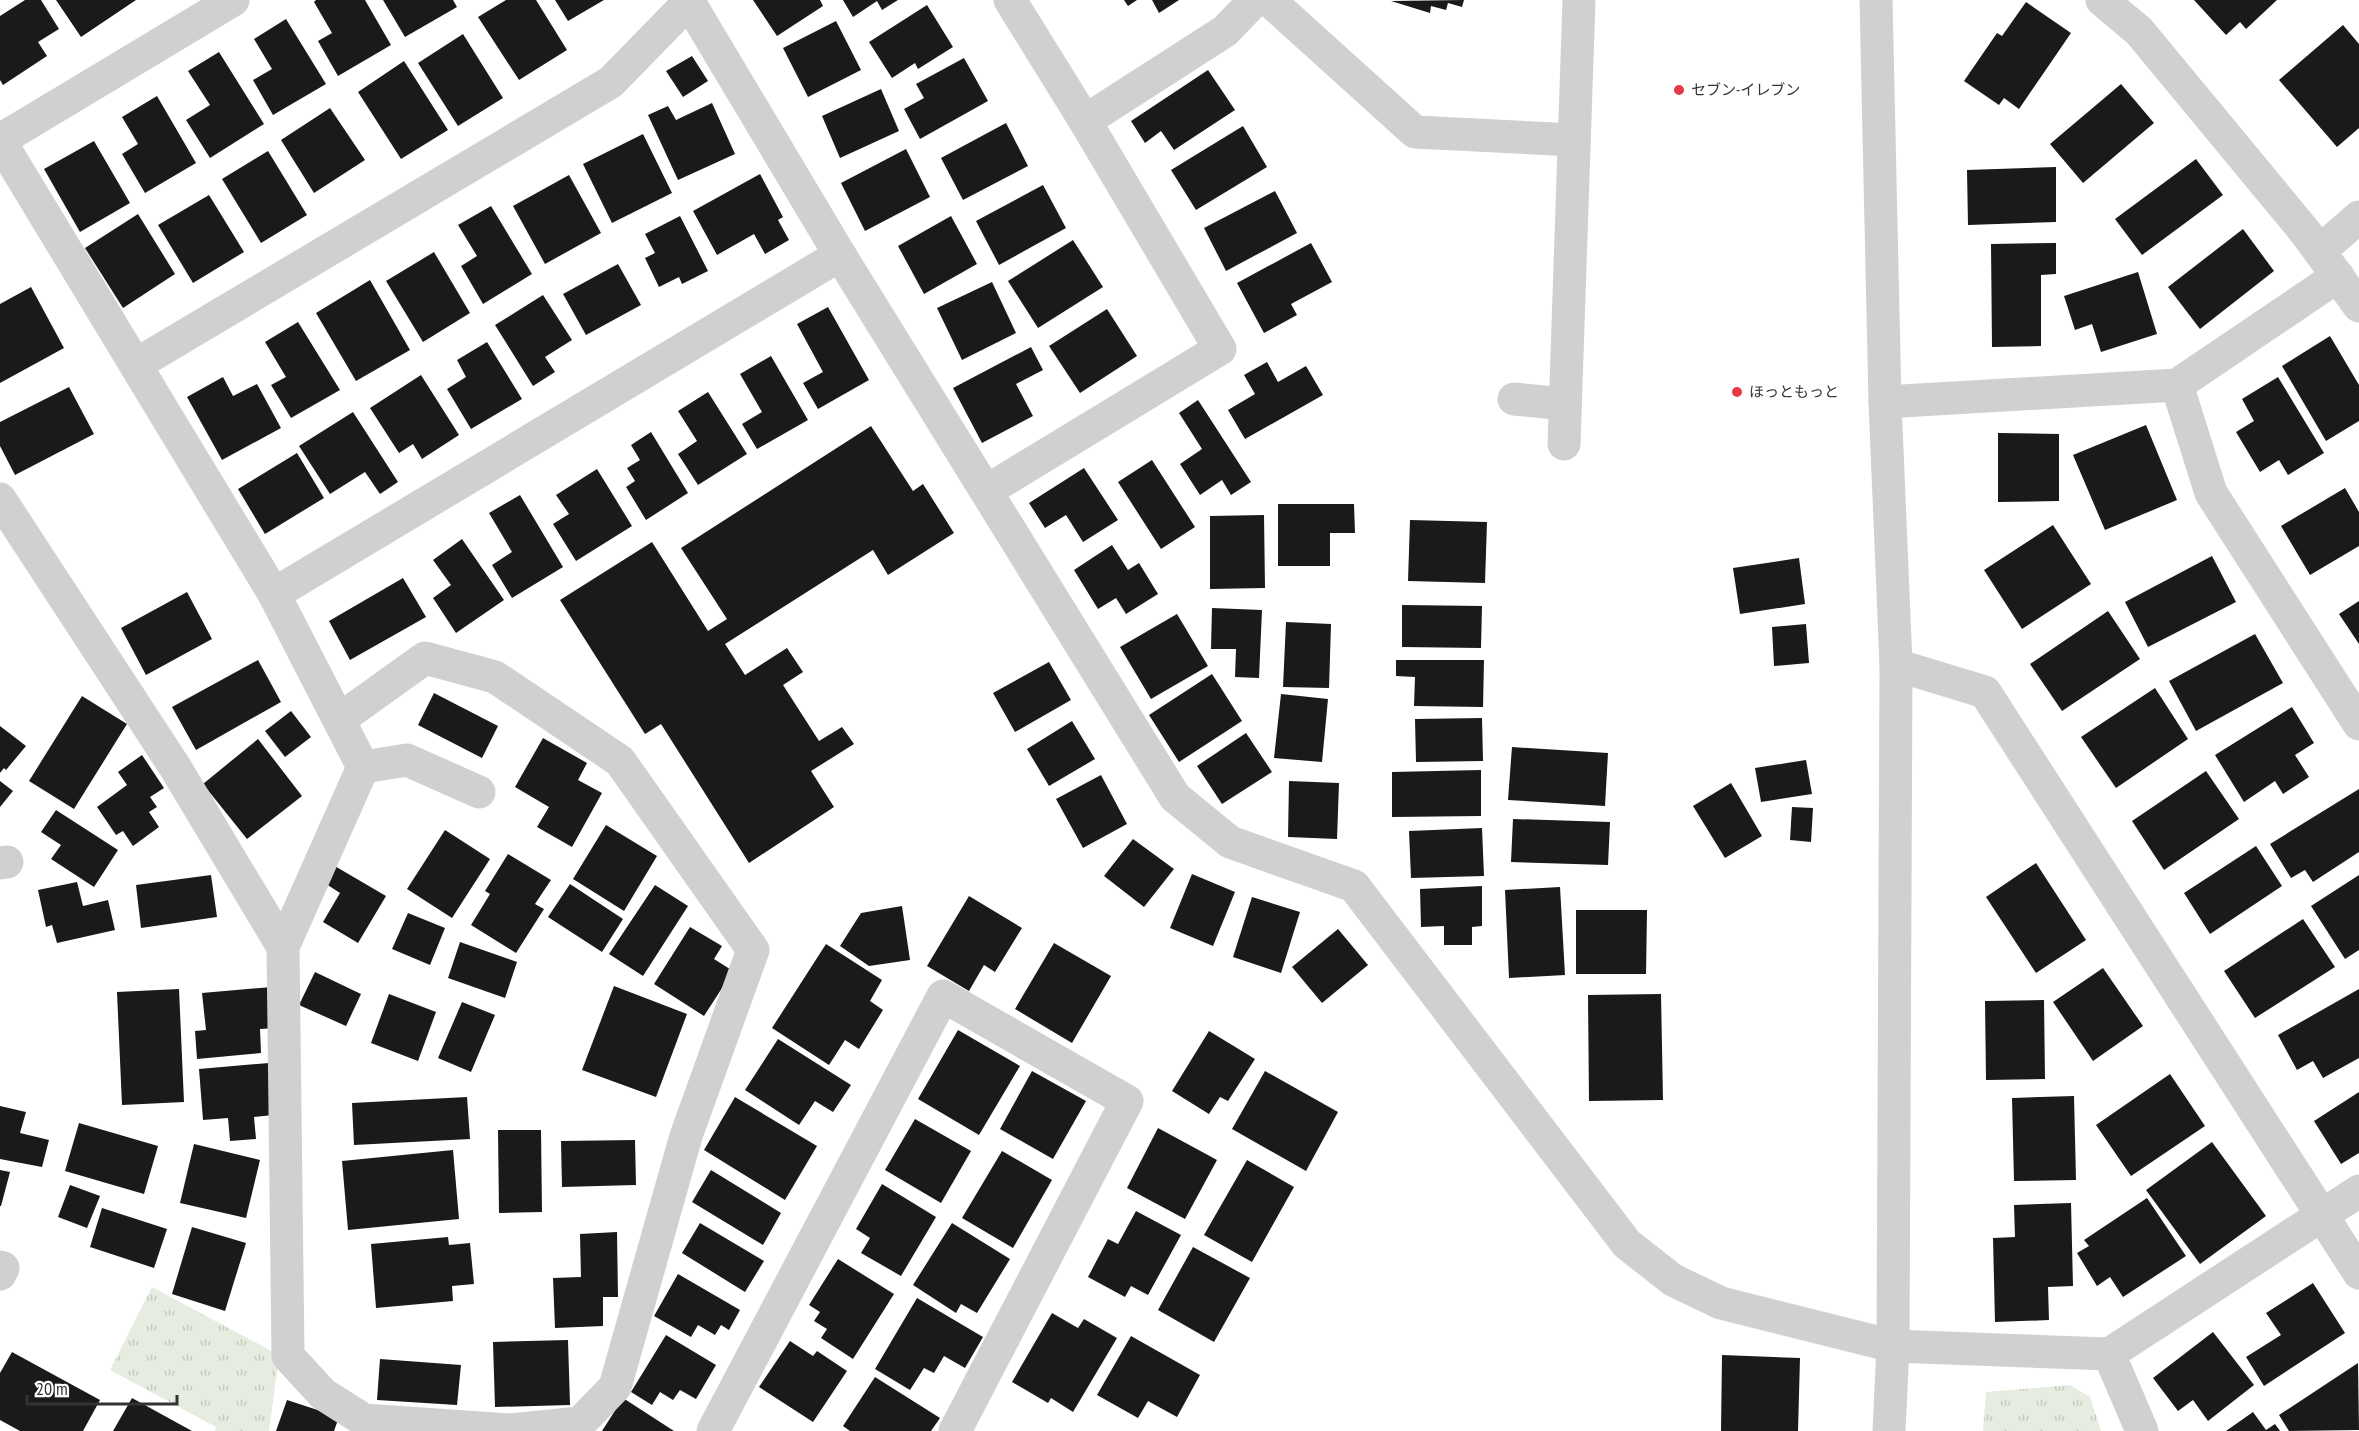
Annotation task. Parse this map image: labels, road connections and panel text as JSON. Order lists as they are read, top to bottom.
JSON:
{
  "places": ["セブン-イレブン", "ほっともっと"],
  "scale_bar": "20 m"
}
